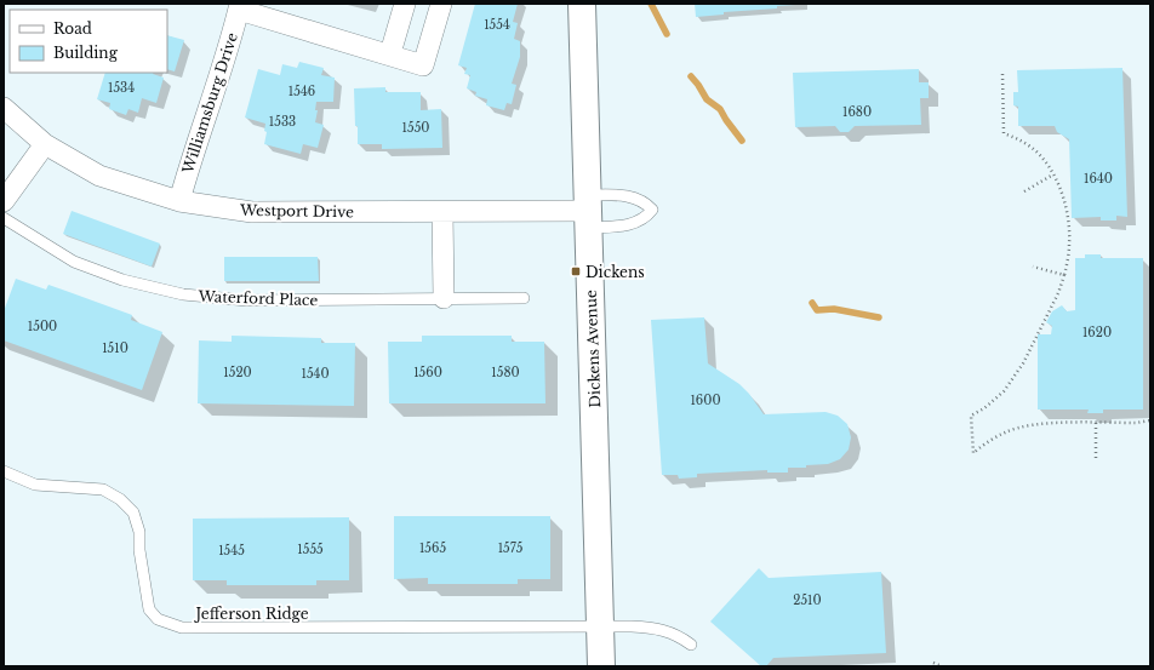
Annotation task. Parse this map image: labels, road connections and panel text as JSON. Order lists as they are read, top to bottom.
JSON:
{
  "streets": {
    "street": ["Williamsburg Drive", "Westport Drive", "Dickens Avenue"],
    "lane": ["Waterford Place", "Jefferson Ridge"]
  },
  "crossings": [
    ["Williamsburg Drive", "Westport Drive"],
    ["Westport Drive", "Dickens Avenue"],
    ["Dickens Avenue", "Jefferson Ridge"]
  ],
  "places": {
    "transit": ["Dickens"]
  },
  "house_numbers": [
    "1554",
    "1534",
    "1546",
    "1680",
    "1533",
    "1550",
    "1640",
    "1500",
    "1620",
    "1510",
    "1520",
    "1560",
    "1580",
    "1540",
    "1600",
    "1565",
    "1575",
    "1555",
    "1545",
    "2510"
  ],
  "legend": ["Road", "Building"]
}
